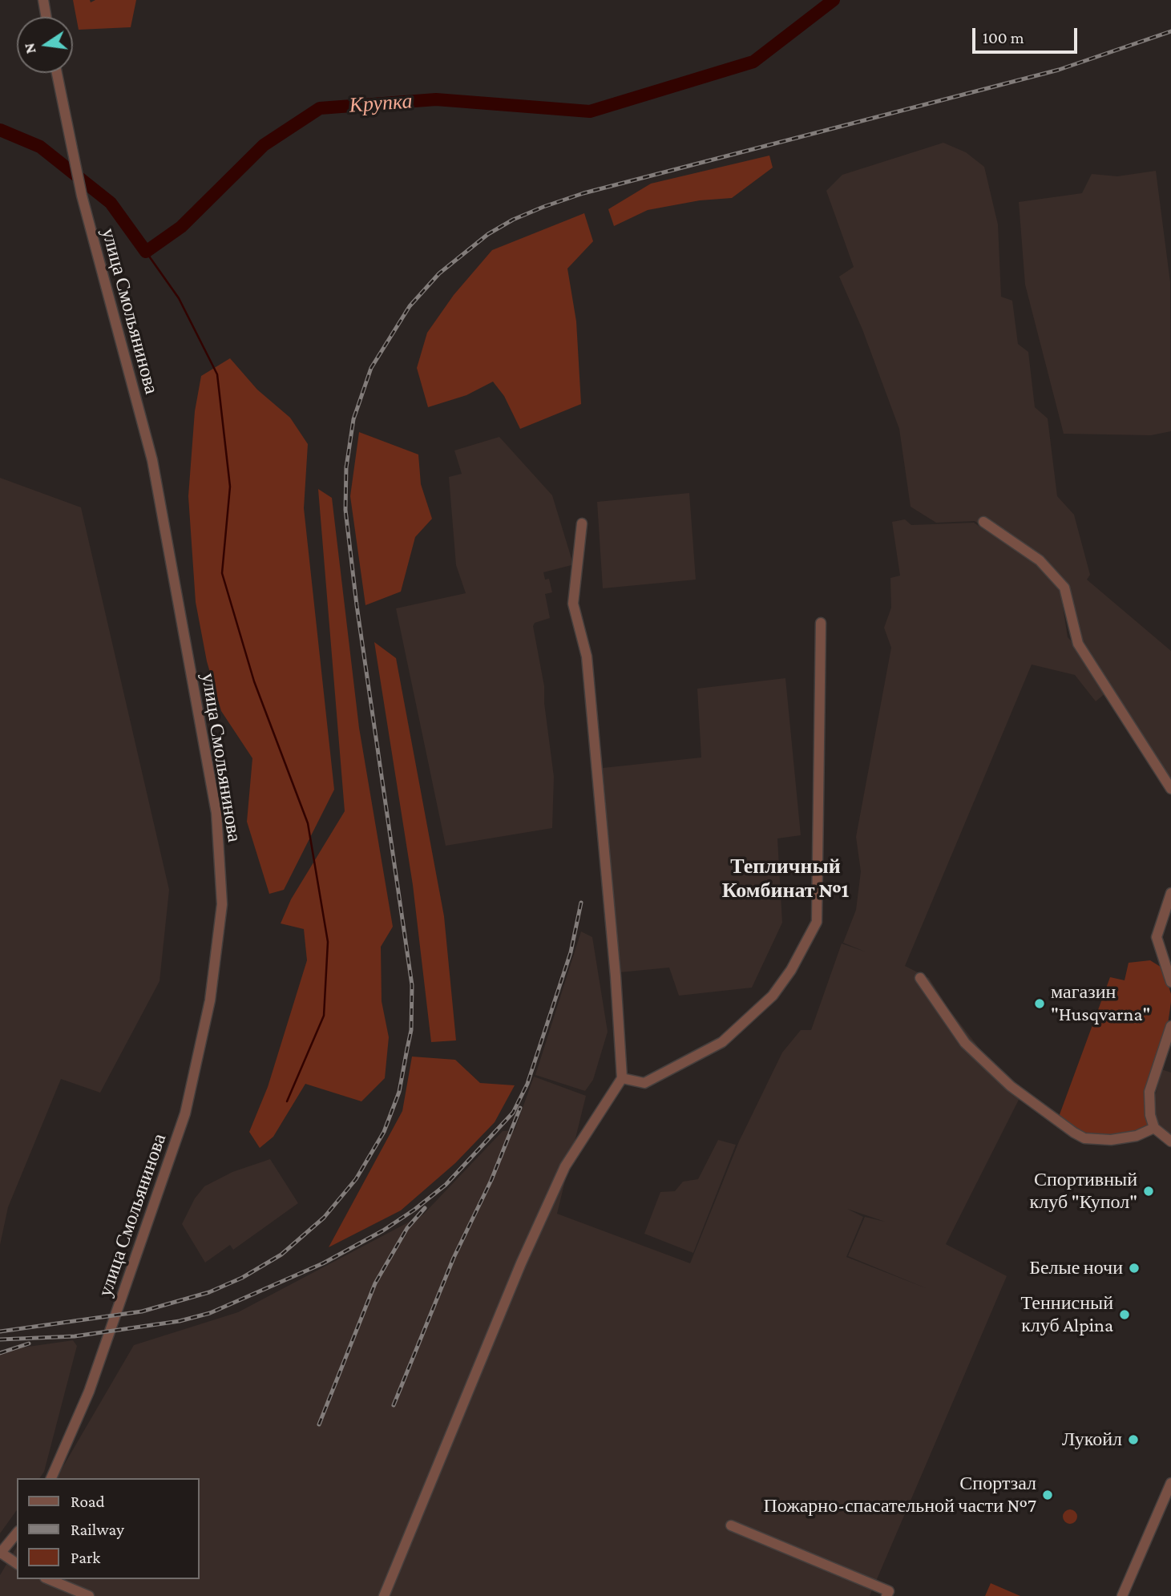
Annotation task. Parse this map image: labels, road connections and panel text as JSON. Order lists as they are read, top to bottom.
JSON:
{
  "streets": {
    "street": ["улица Смольянинова"]
  },
  "districts": ["Тепличный Комбинат №1"],
  "water": ["Крупка"],
  "places": [
    "магазин \"Husqvarna\"",
    "Спортивный клуб \"Купол\"",
    "Белые ночи",
    "Теннисный клуб Alpina",
    "Лукойл",
    "Спортзал Пожарно-спасательной части №7"
  ],
  "legend": ["Road", "Railway", "Park"],
  "scale_bar": "100 m",
  "north": "left"
}
